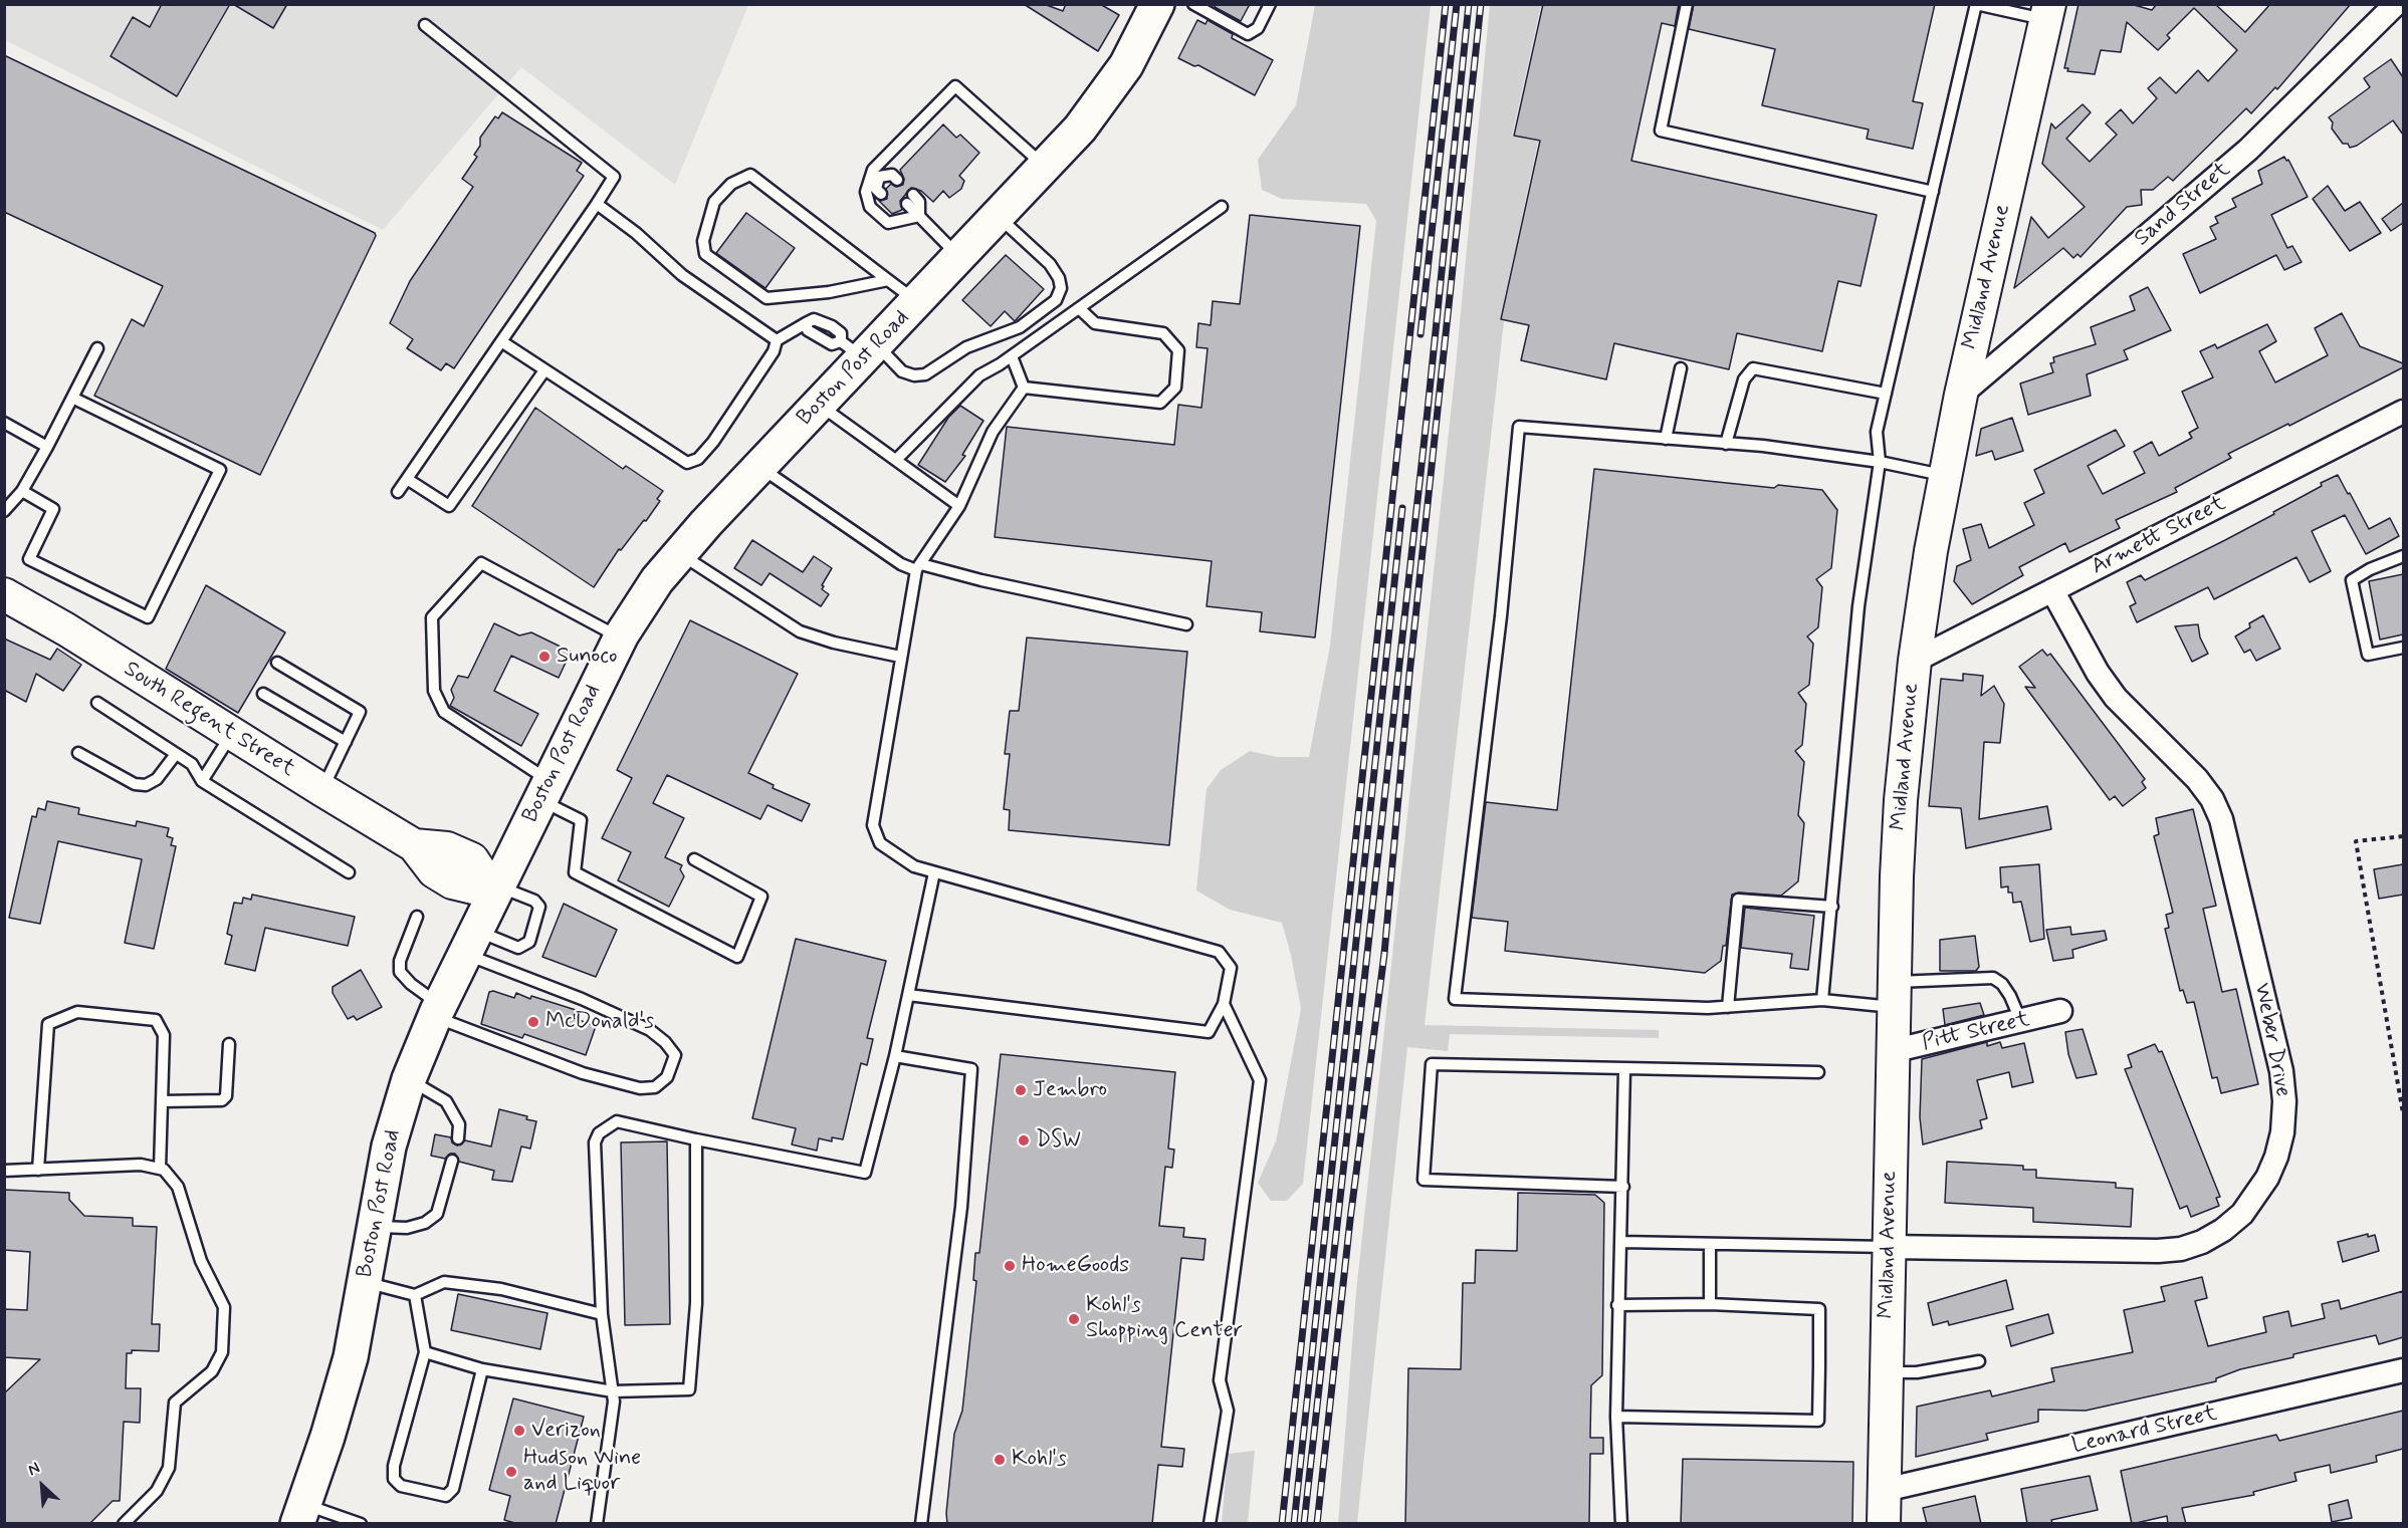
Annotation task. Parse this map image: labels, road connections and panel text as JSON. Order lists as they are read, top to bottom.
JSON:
{
  "streets": {
    "main road": ["Boston Post Road"],
    "street": [
      "Sand Street",
      "Midland Avenue",
      "Armett Street",
      "South Regent Street",
      "Pitt Street",
      "Weber Drive",
      "Leonard Street"
    ]
  },
  "crossings": [
    ["Sand Street", "Midland Avenue"],
    ["Midland Avenue", "Armett Street"],
    ["Midland Avenue", "Pitt Street"],
    ["Midland Avenue", "Weber Drive"],
    ["Midland Avenue", "Leonard Street"],
    ["Boston Post Road", "South Regent Street"],
    ["Armett Street", "Weber Drive"]
  ],
  "places": [
    "Sunoco",
    "McDonald's",
    "Jembro",
    "DSW",
    "HomeGoods",
    "Kohl's Shopping Center",
    "Verizon",
    "Kohl's",
    "Hudson Wine and Liquor"
  ],
  "north": "top left"
}
